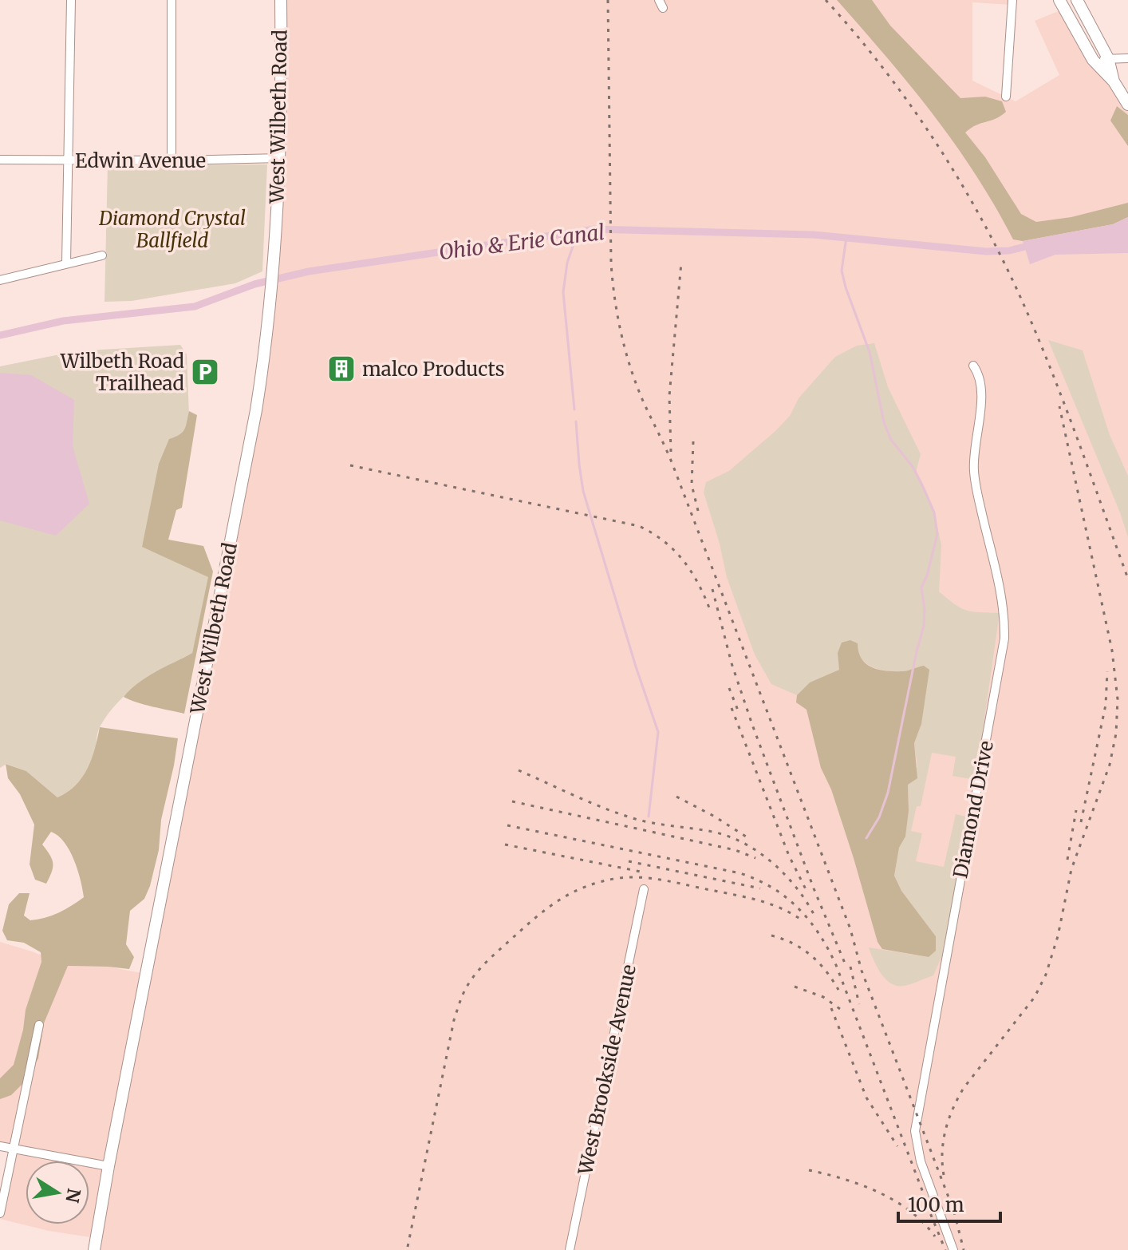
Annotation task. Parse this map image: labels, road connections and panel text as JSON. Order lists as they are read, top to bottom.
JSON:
{
  "streets": {
    "main road": ["West Wilbeth Road"],
    "street": ["Edwin Avenue", "Diamond Drive", "West Brookside Avenue"]
  },
  "crossings": [
    ["West Wilbeth Road", "Edwin Avenue"]
  ],
  "water": ["Ohio & Erie Canal"],
  "parks": ["Diamond Crystal Ballfield"],
  "places": {
    "building": ["malco Products"],
    "parking": ["Wilbeth Road Trailhead"]
  },
  "scale_bar": "100 m",
  "north": "right"
}
